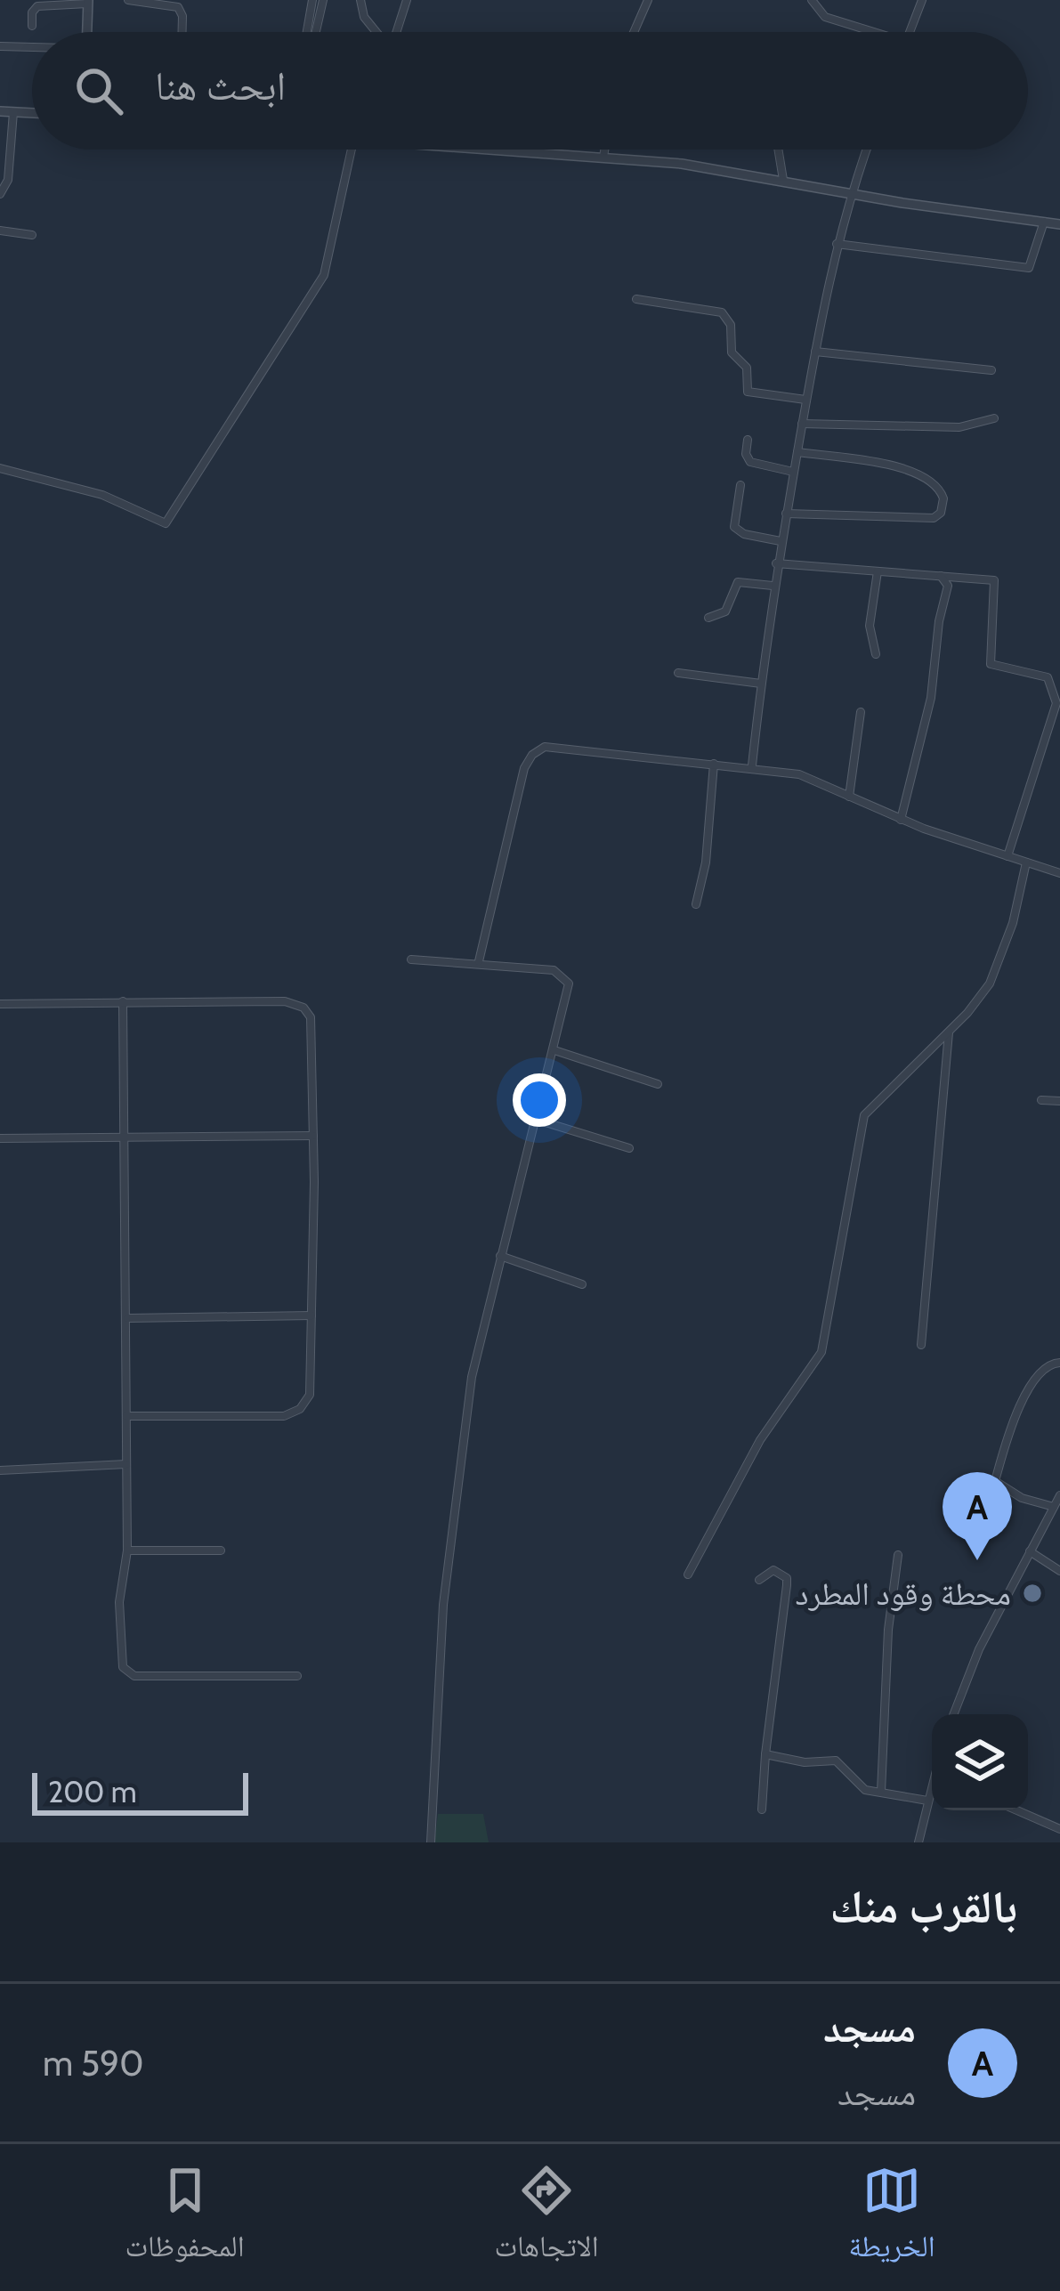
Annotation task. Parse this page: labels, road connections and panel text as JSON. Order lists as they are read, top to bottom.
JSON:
{
  "places": ["محطة وقود المطرد"],
  "scale_bar": "200 m",
  "page": {
    "search": "ابحث هنا",
    "pins": "A",
    "scale": "200 m",
    "heading": "بالقرب منك",
    "list": [
      {
        "mark": "A",
        "name": "مسجد",
        "note": "مسجد",
        "value": "590 m"
      }
    ],
    "nav": ["الخريطة", "الاتجاهات", "المحفوظات"]
  }
}
